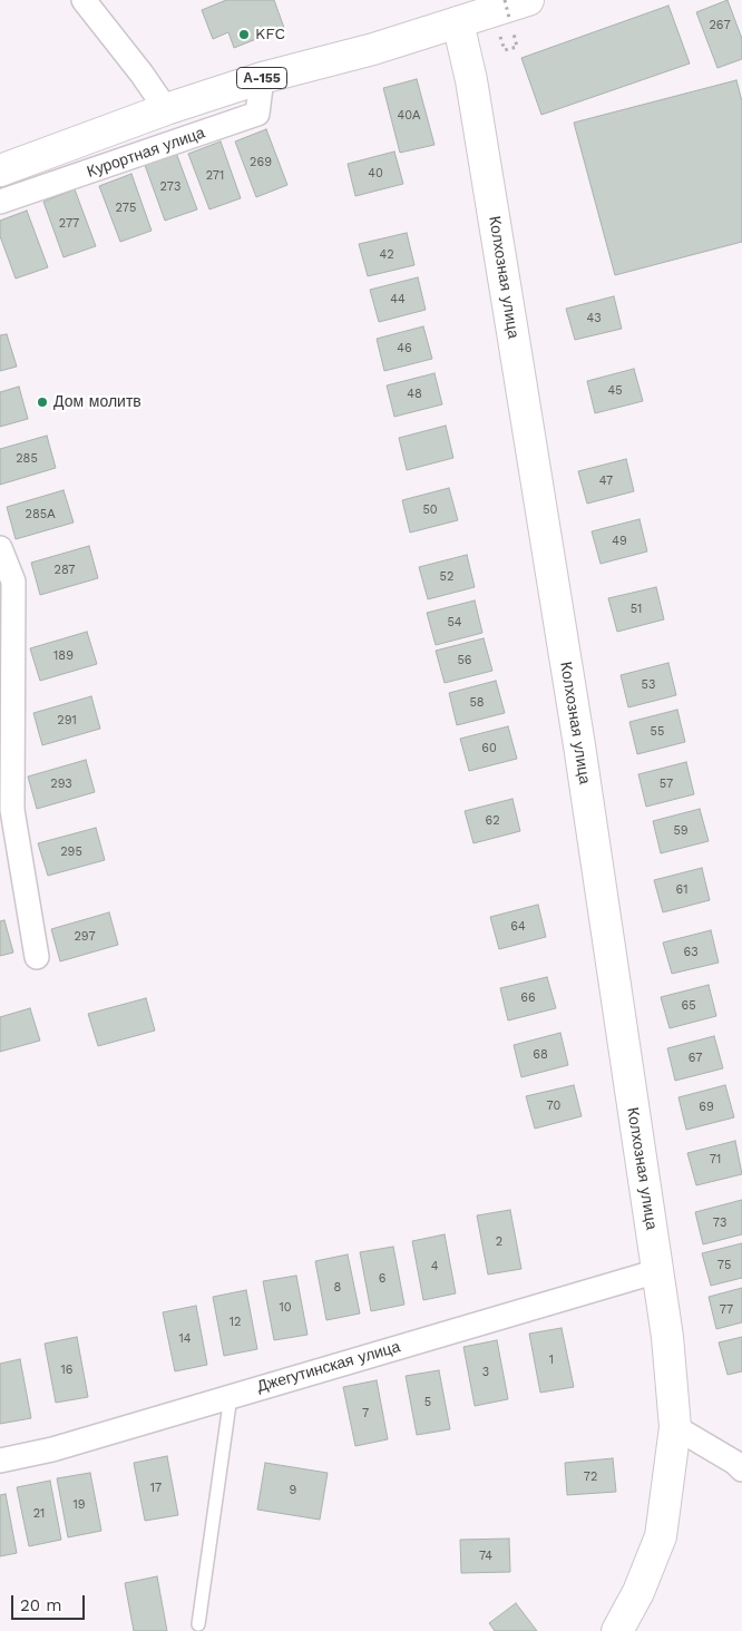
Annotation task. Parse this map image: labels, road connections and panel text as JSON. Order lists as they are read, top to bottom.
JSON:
{
  "streets": {
    "main road": ["А-155", "Колхозная улица"],
    "street": ["Курортная улица", "Джегутинская улица"]
  },
  "crossings": [
    ["А-155", "Курортная улица"],
    ["А-155", "Колхозная улица"],
    ["Колхозная улица", "Джегутинская улица"]
  ],
  "places": ["KFC", "Дом молитв"],
  "house_numbers": [
    "267",
    "40А",
    "269",
    "40",
    "271",
    "273",
    "275",
    "277",
    "42",
    "44",
    "43",
    "46",
    "45",
    "48",
    "285",
    "47",
    "50",
    "285А",
    "49",
    "287",
    "52",
    "51",
    "54",
    "189",
    "56",
    "53",
    "58",
    "291",
    "55",
    "60",
    "293",
    "57",
    "62",
    "59",
    "295",
    "61",
    "64",
    "297",
    "63",
    "66",
    "65",
    "68",
    "67",
    "70",
    "69",
    "71",
    "73",
    "2",
    "75",
    "4",
    "6",
    "8",
    "10",
    "77",
    "12",
    "14",
    "1",
    "16",
    "3",
    "5",
    "7",
    "72",
    "17",
    "9",
    "19",
    "21",
    "74"
  ],
  "scale_bar": "20 m"
}
